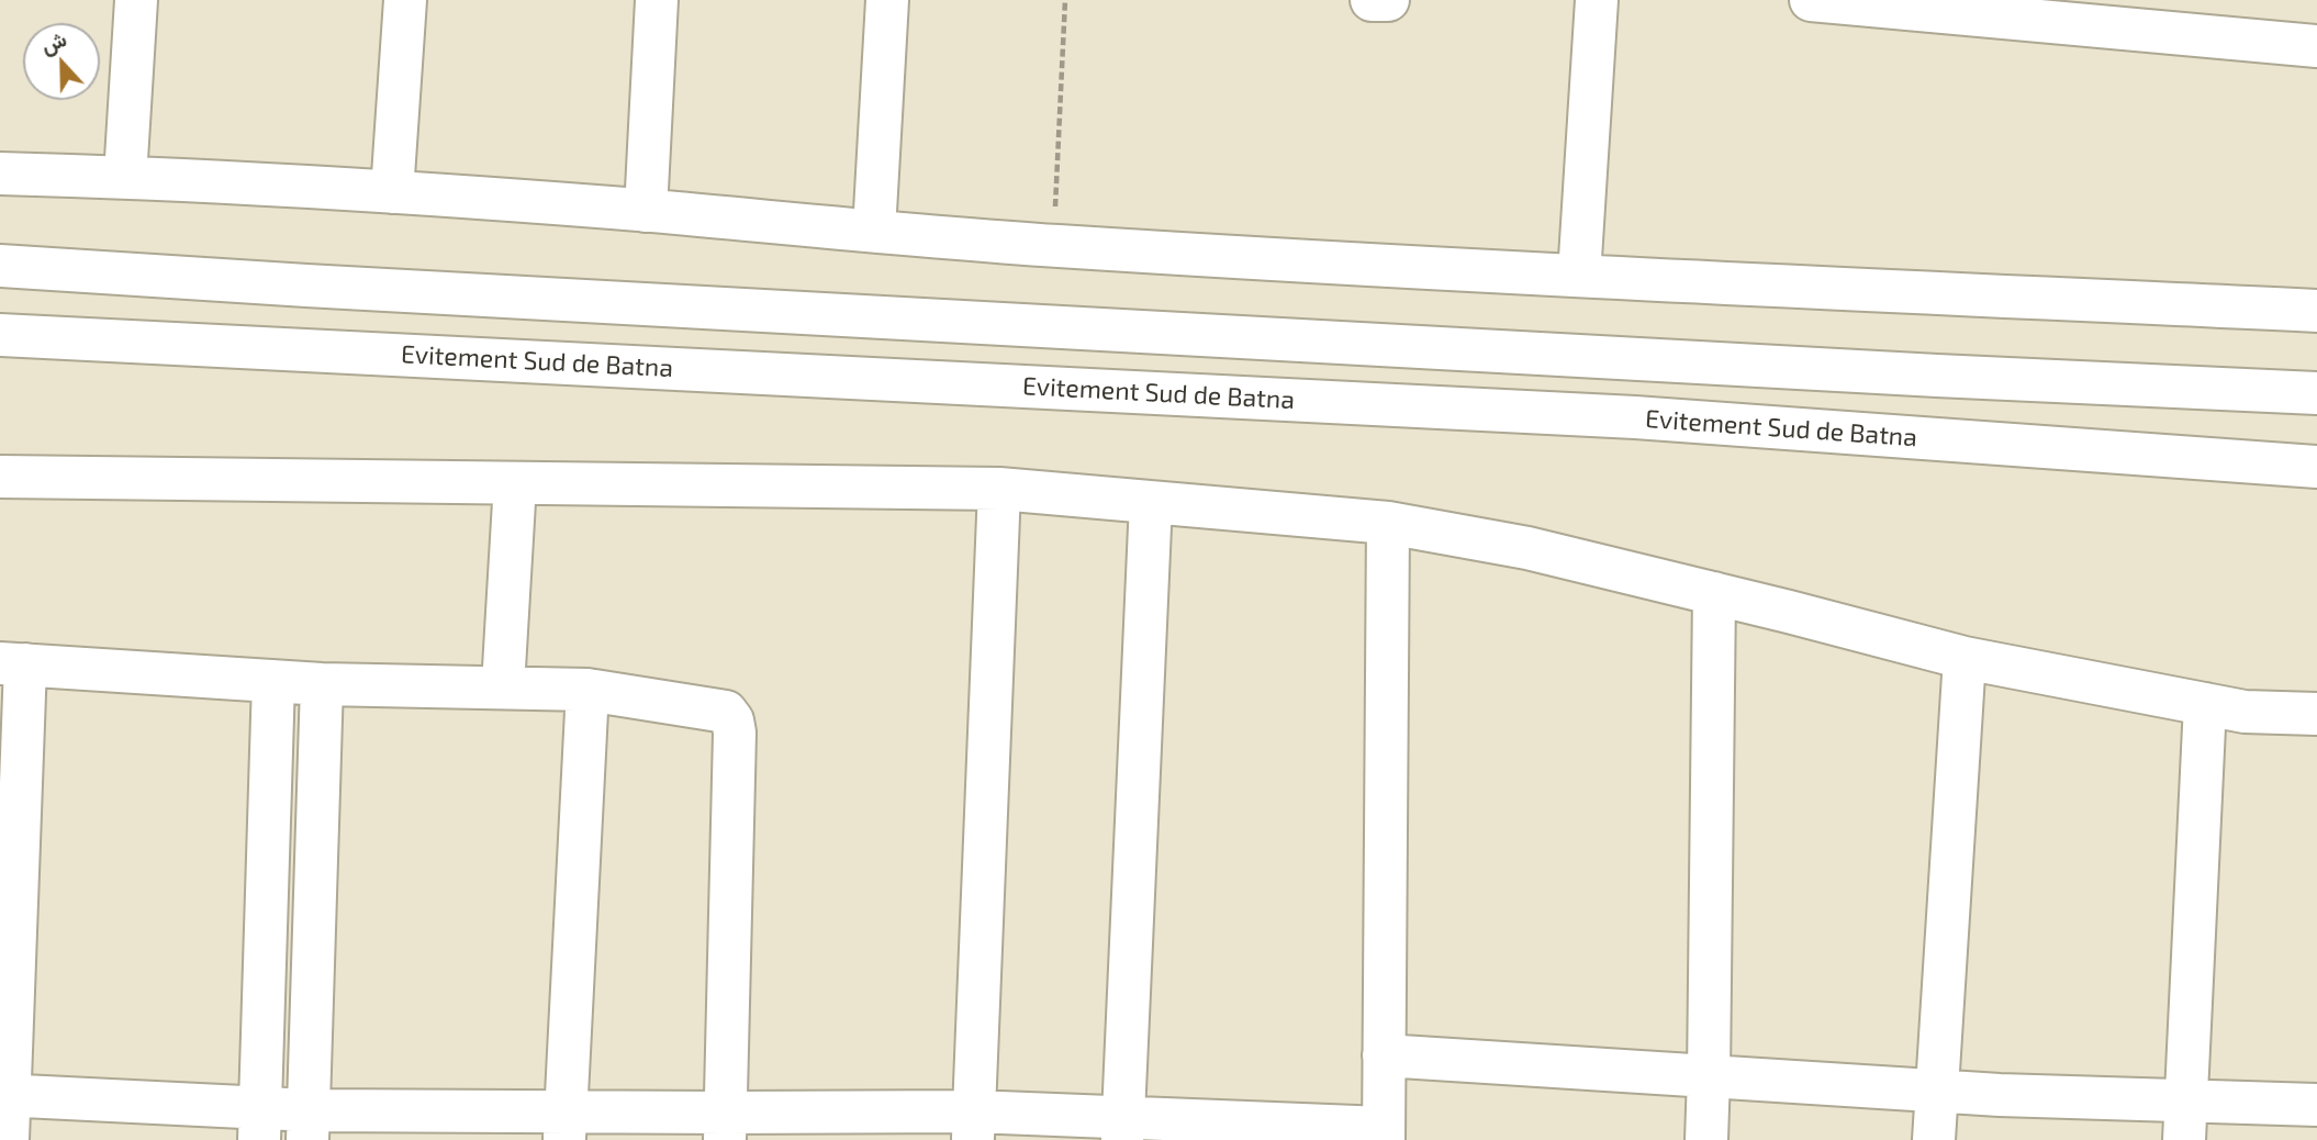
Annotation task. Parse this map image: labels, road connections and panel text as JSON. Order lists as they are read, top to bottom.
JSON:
{
  "streets": {
    "main road": ["Evitement Sud de Batna"]
  },
  "north": "top"
}
